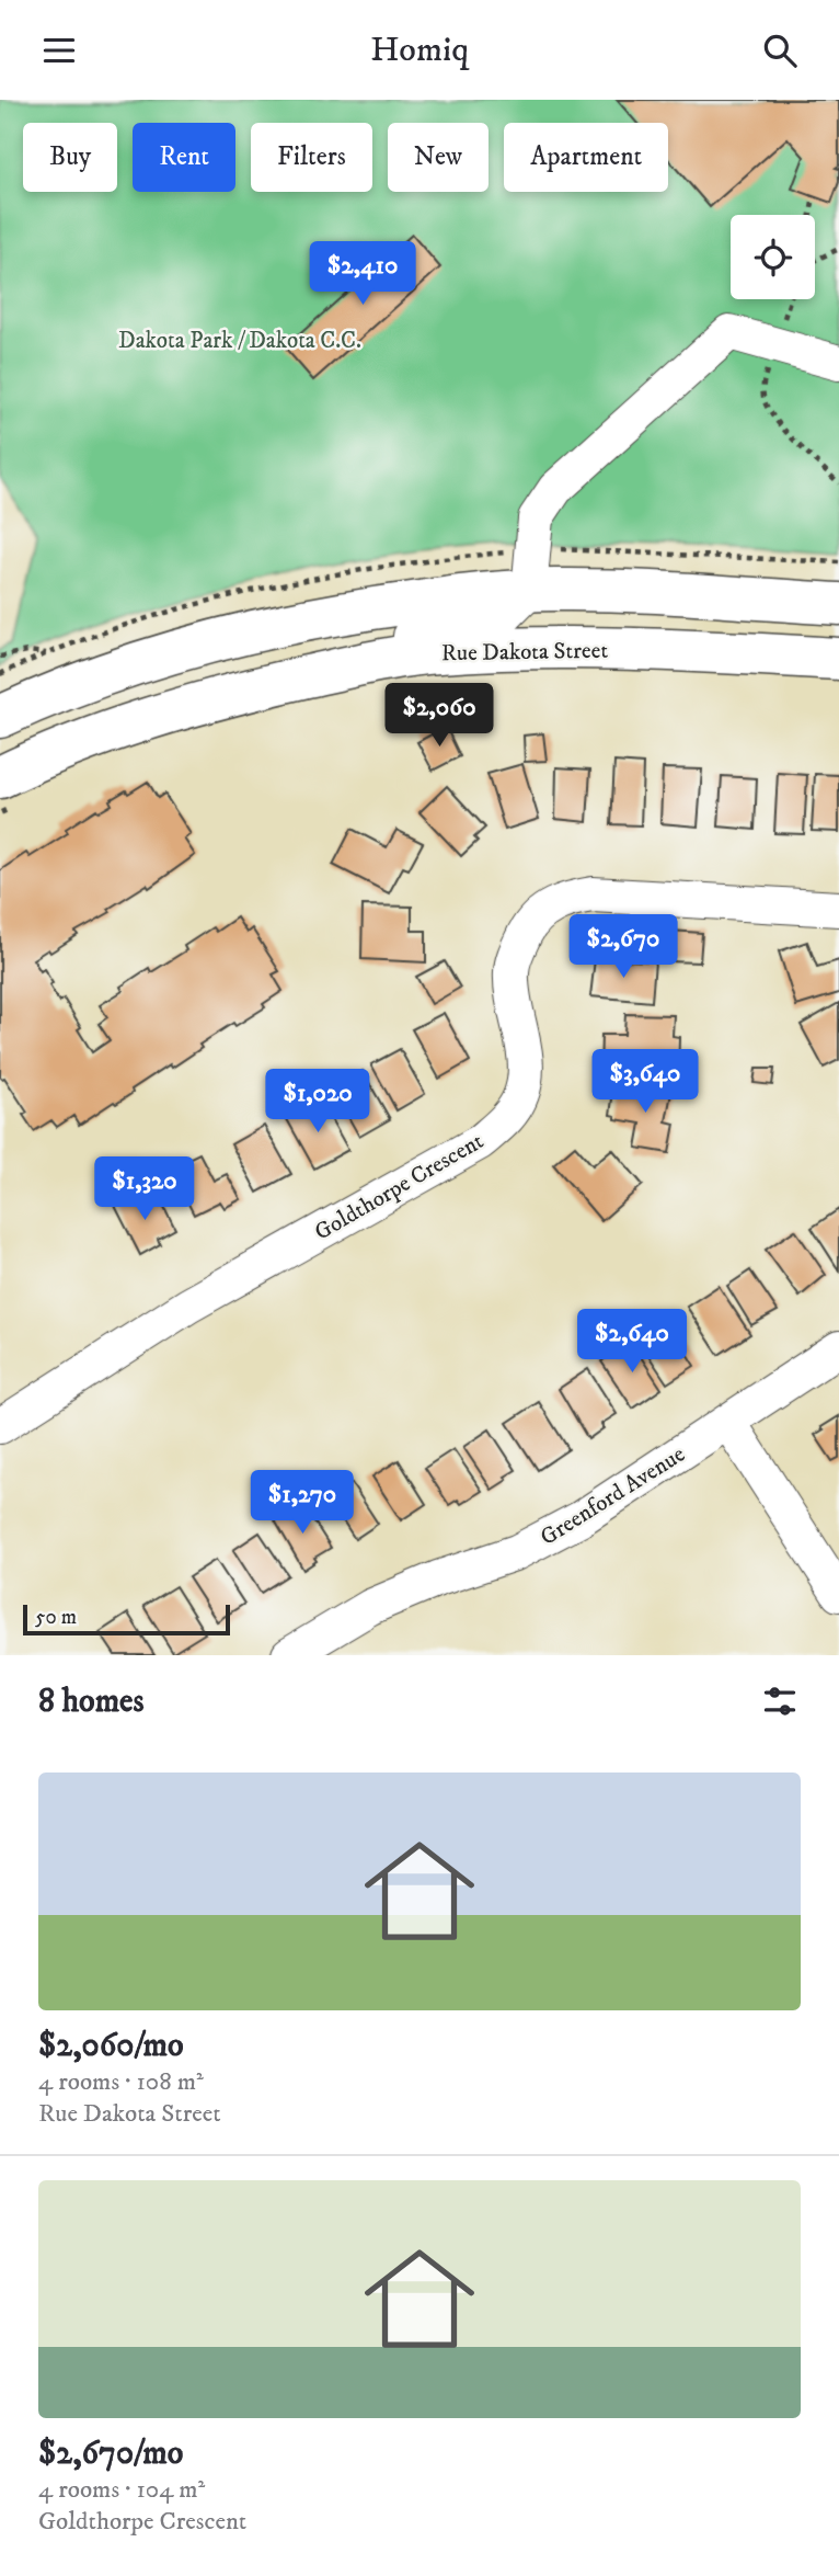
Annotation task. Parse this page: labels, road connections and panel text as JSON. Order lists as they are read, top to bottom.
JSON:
{
  "streets": {
    "main road": ["Rue Dakota Street"],
    "street": ["Goldthorpe Crescent", "Greenford Avenue"]
  },
  "parks": ["Dakota Park / Dakota C.C."],
  "scale_bar": "50 m",
  "page": {
    "header": "Homiq",
    "chip": [
      "Buy",
      "Rent",
      "Filters",
      "New",
      "Apartment"
    ],
    "price": [
      "$2,410",
      "$2,060",
      "$2,670",
      "$3,640",
      "$1,020",
      "$1,320",
      "$2,640",
      "$1,270"
    ],
    "scale": "50 m",
    "heading": "8 homes",
    "list": [
      {
        "name": "$2,060/mo",
        "note": "4 rooms · 108 m² · Rue Dakota Street"
      },
      {
        "name": "$2,670/mo",
        "note": "4 rooms · 104 m² · Goldthorpe Crescent"
      }
    ]
  }
}
